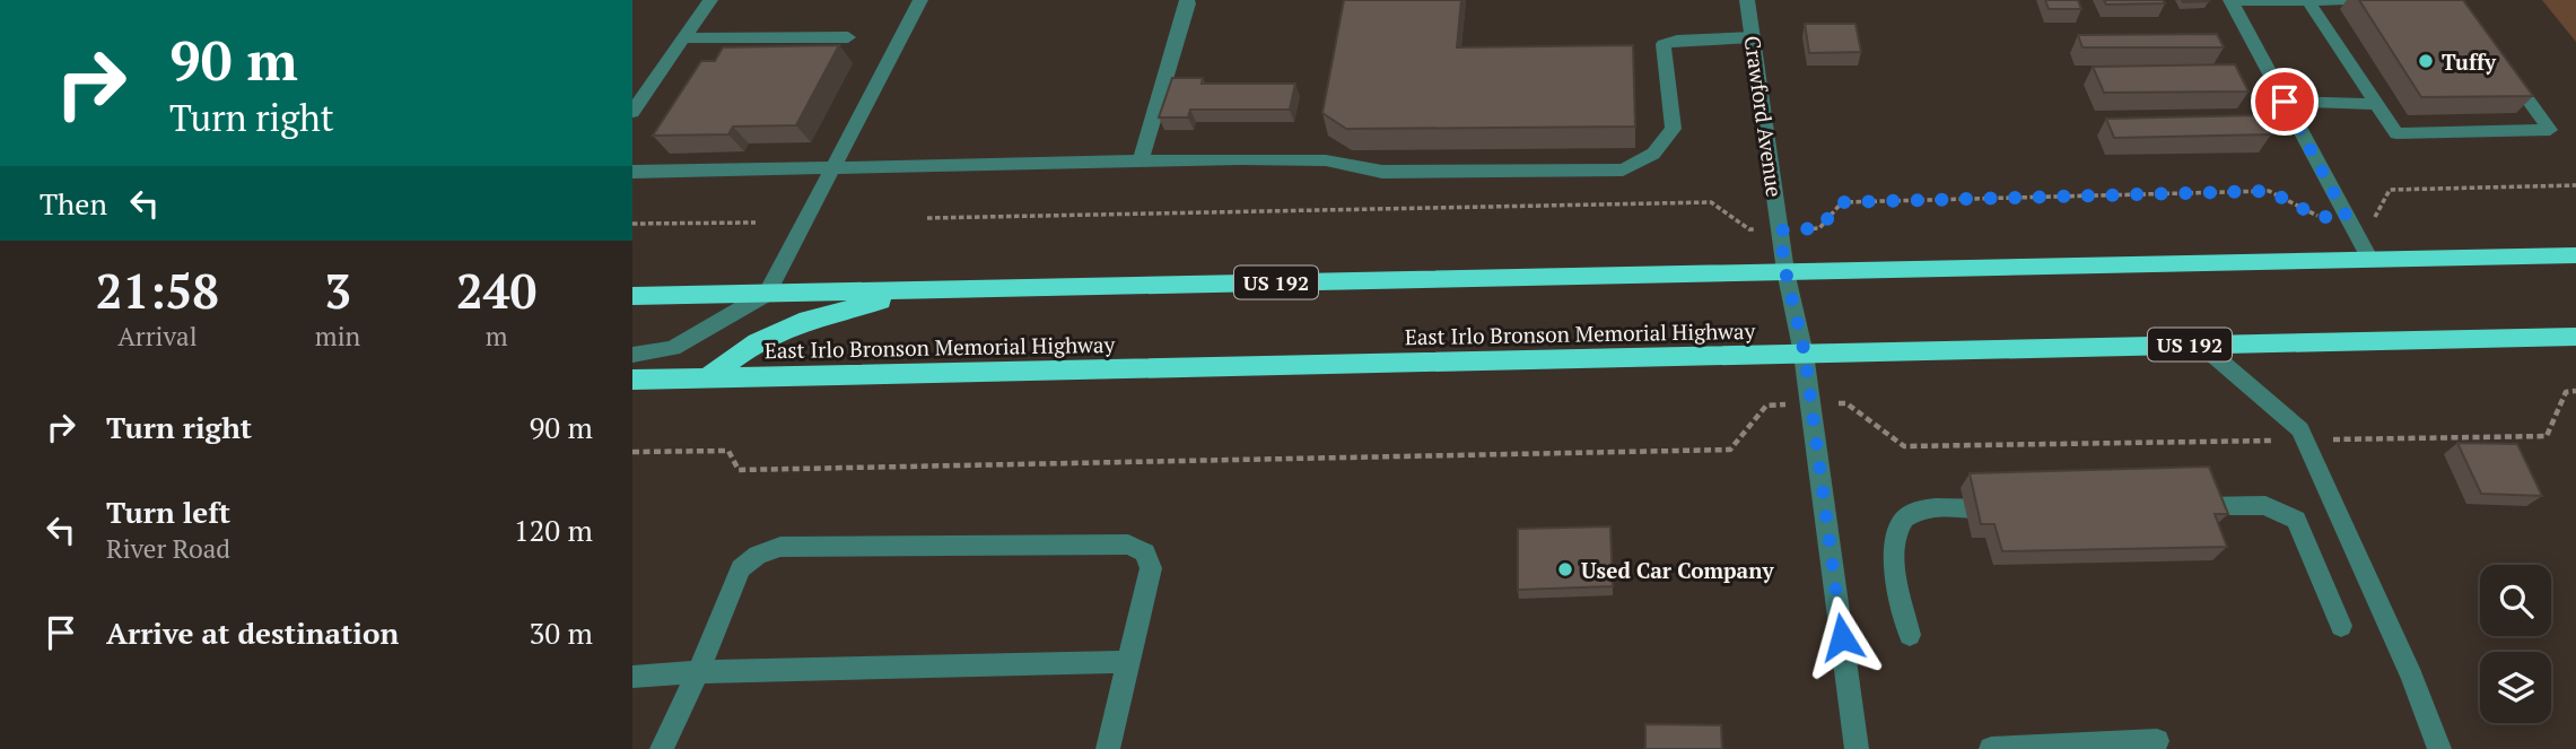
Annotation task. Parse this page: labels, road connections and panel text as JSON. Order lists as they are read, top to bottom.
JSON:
{
  "streets": {
    "highway": ["US 192", "East Irlo Bronson Memorial Highway"],
    "street": ["Crawford Avenue"]
  },
  "crossings": [
    ["Crawford Avenue", "US 192"],
    ["Crawford Avenue", "East Irlo Bronson Memorial Highway"]
  ],
  "places": ["Tuffy", "Used Car Company"],
  "page": {
    "turn": ["90 m", "Turn right"],
    "then": "Then",
    "eta": [
      "21:58",
      "Arrival",
      "3",
      "min",
      "240",
      "m"
    ],
    "list": [
      {
        "name": "Turn right",
        "value": "90 m"
      },
      {
        "name": "Turn left",
        "note": "River Road",
        "value": "120 m"
      },
      {
        "name": "Arrive at destination",
        "value": "30 m"
      }
    ]
  }
}
